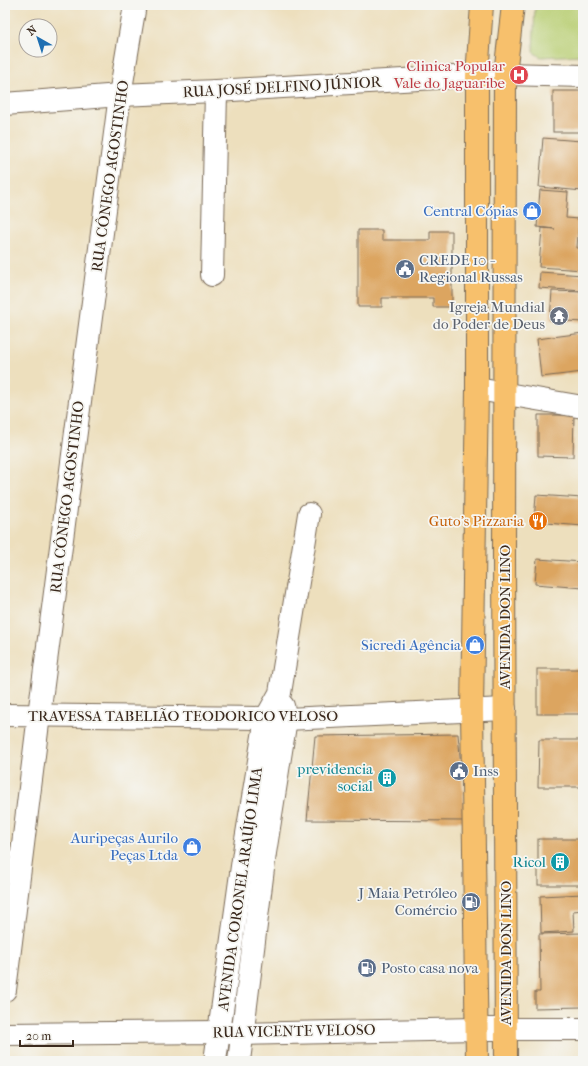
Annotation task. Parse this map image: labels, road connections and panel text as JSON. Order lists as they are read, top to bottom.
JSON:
{
  "streets": {
    "main road": ["AVENIDA DON LINO"],
    "street": [
      "RUA JOSÉ DELFINO JÚNIOR",
      "RUA CÔNEGO AGOSTINHO",
      "TRAVESSA TABELIÃO TEODORICO VELOSO",
      "AVENIDA CORONEL ARAÚJO LIMA",
      "RUA VICENTE VELOSO"
    ]
  },
  "crossings": [
    ["RUA JOSÉ DELFINO JÚNIOR", "RUA CÔNEGO AGOSTINHO"],
    ["RUA JOSÉ DELFINO JÚNIOR", "AVENIDA DON LINO"],
    ["RUA CÔNEGO AGOSTINHO", "TRAVESSA TABELIÃO TEODORICO VELOSO"],
    ["AVENIDA DON LINO", "TRAVESSA TABELIÃO TEODORICO VELOSO"],
    ["AVENIDA DON LINO", "RUA VICENTE VELOSO"],
    ["TRAVESSA TABELIÃO TEODORICO VELOSO", "AVENIDA CORONEL ARAÚJO LIMA"],
    ["AVENIDA CORONEL ARAÚJO LIMA", "RUA VICENTE VELOSO"]
  ],
  "places": {
    "hospital": ["Clinica Popular Vale do Jaguaribe"],
    "shop": ["Central Cópias", "Sicredi Agência", "Auripeças Aurilo Peças Ltda"],
    "public building": ["CREDE 10 - Regional Russas", "Inss"],
    "temple": ["Igreja Mundial do Poder de Deus"],
    "restaurant": ["Guto's Pizzaria"],
    "building": ["previdencia social", "Ricol"],
    "fuel station": ["J Maia Petróleo Comércio", "Posto casa nova"]
  },
  "scale_bar": "20 m",
  "north": "top left"
}
